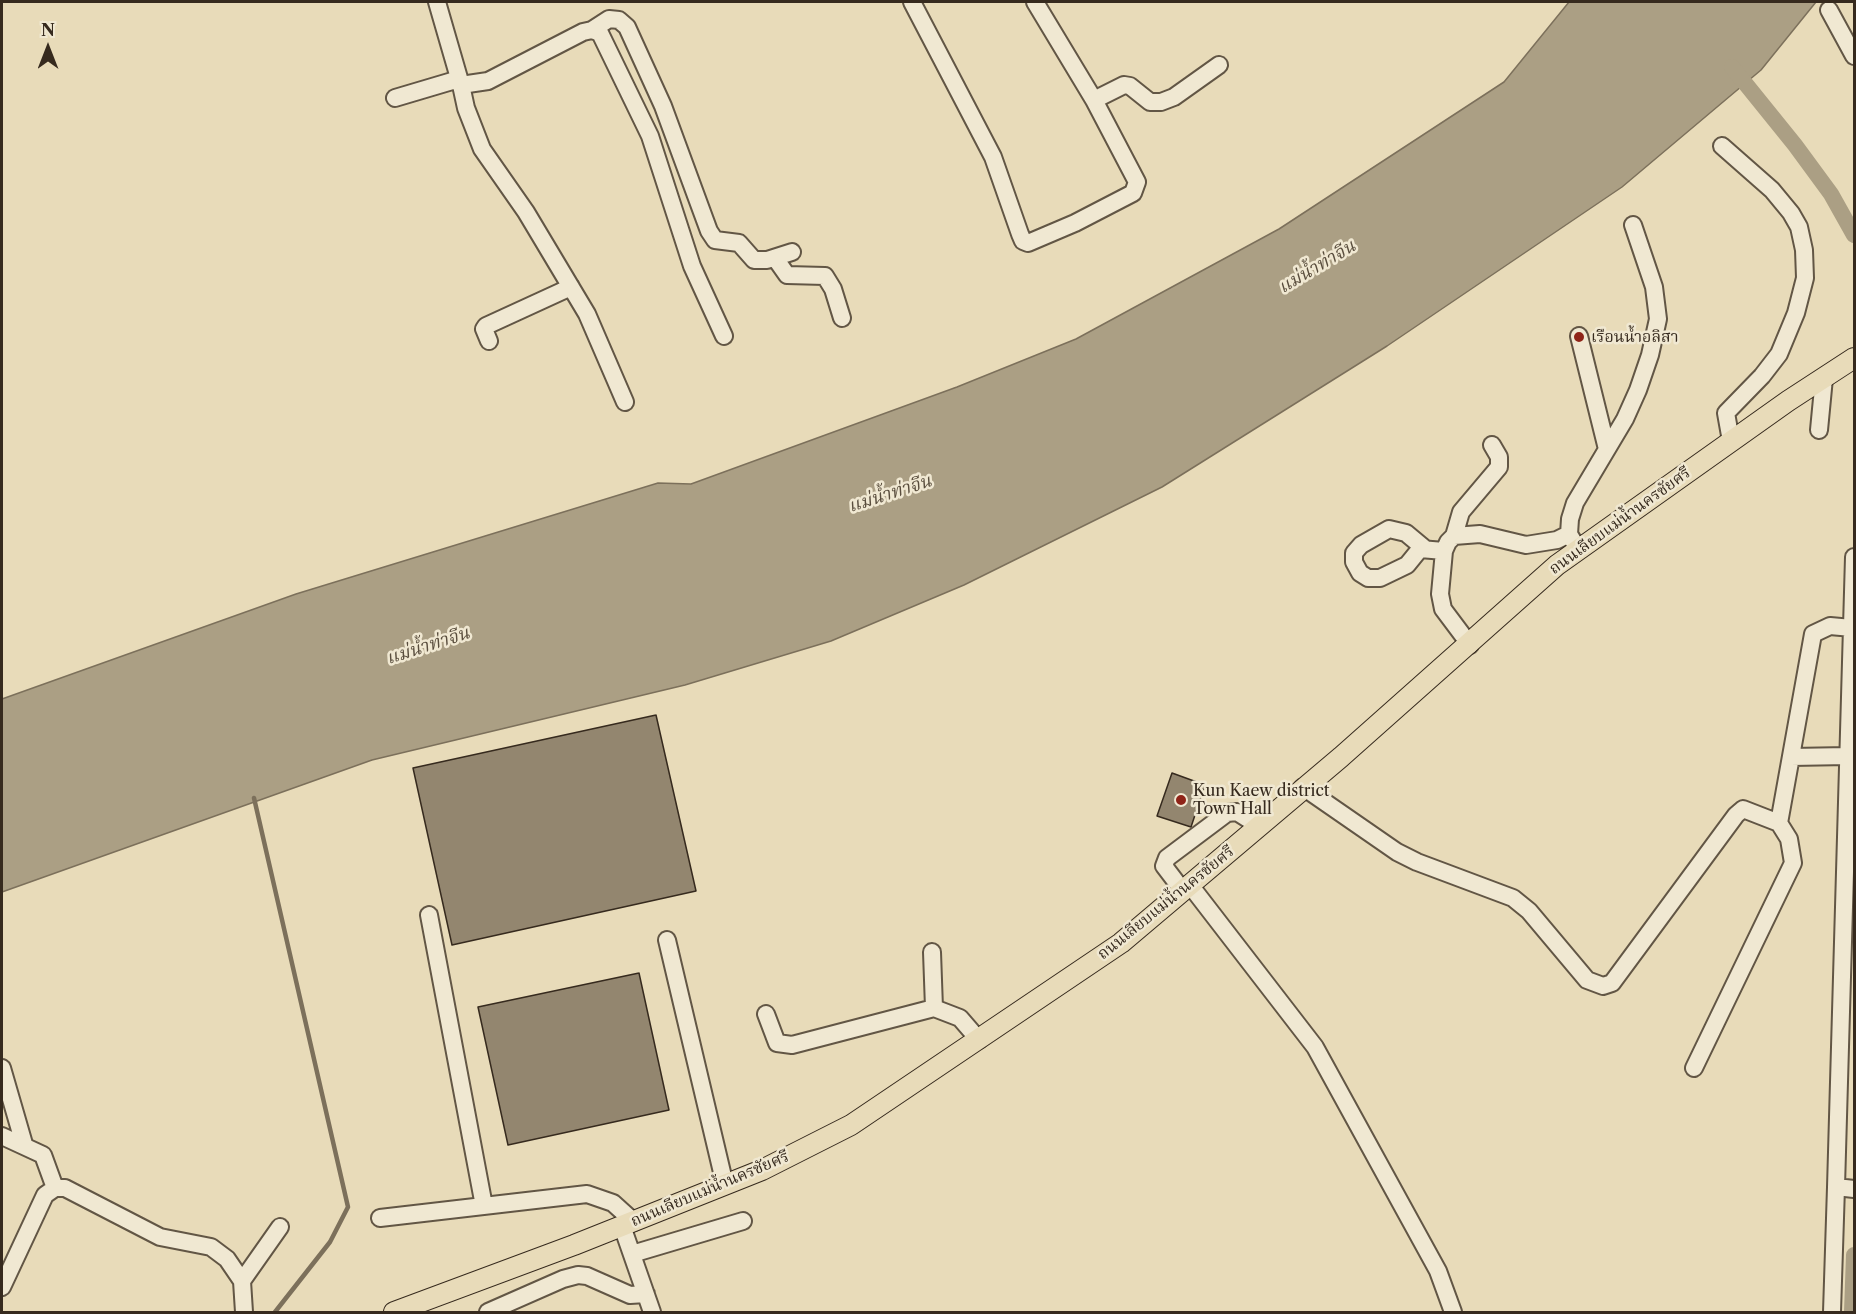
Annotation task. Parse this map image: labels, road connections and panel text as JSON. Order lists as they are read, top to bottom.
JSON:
{
  "streets": {
    "main road": ["ถนนเลียบแม่น้ำนครชัยศรี"]
  },
  "water": ["แม่น้ำท่าจีน"],
  "places": ["เรือนน้ำอลิสา", "Kun Kaew district Town Hall"],
  "north": "top"
}
